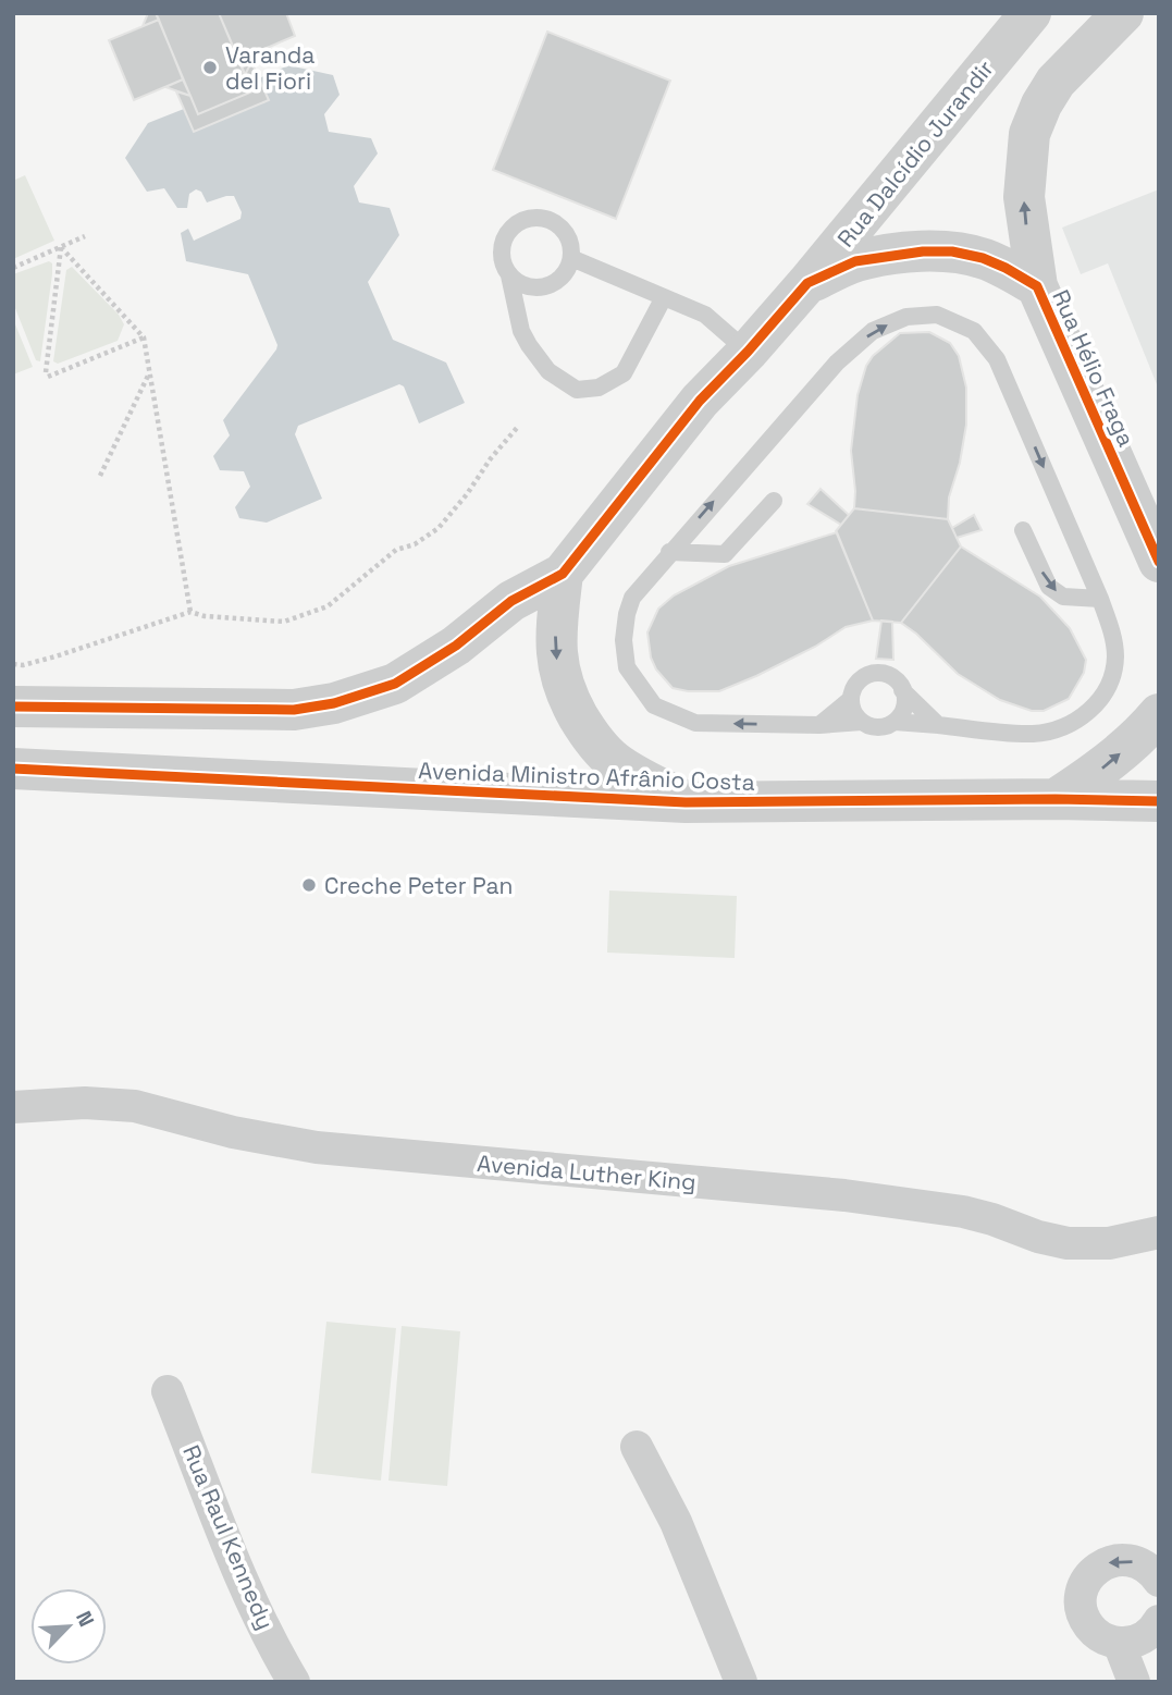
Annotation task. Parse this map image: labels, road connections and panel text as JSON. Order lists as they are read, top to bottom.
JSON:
{
  "streets": {
    "street": [
      "Rua Dalcídio Jurandir",
      "Rua Hélio Fraga",
      "Avenida Ministro Afrânio Costa",
      "Avenida Luther King",
      "Rua Raul Kennedy"
    ]
  },
  "crossings": [
    ["Rua Dalcídio Jurandir", "Rua Hélio Fraga"]
  ],
  "places": ["Varanda del Fiori", "Creche Peter Pan"],
  "north": "top right"
}
